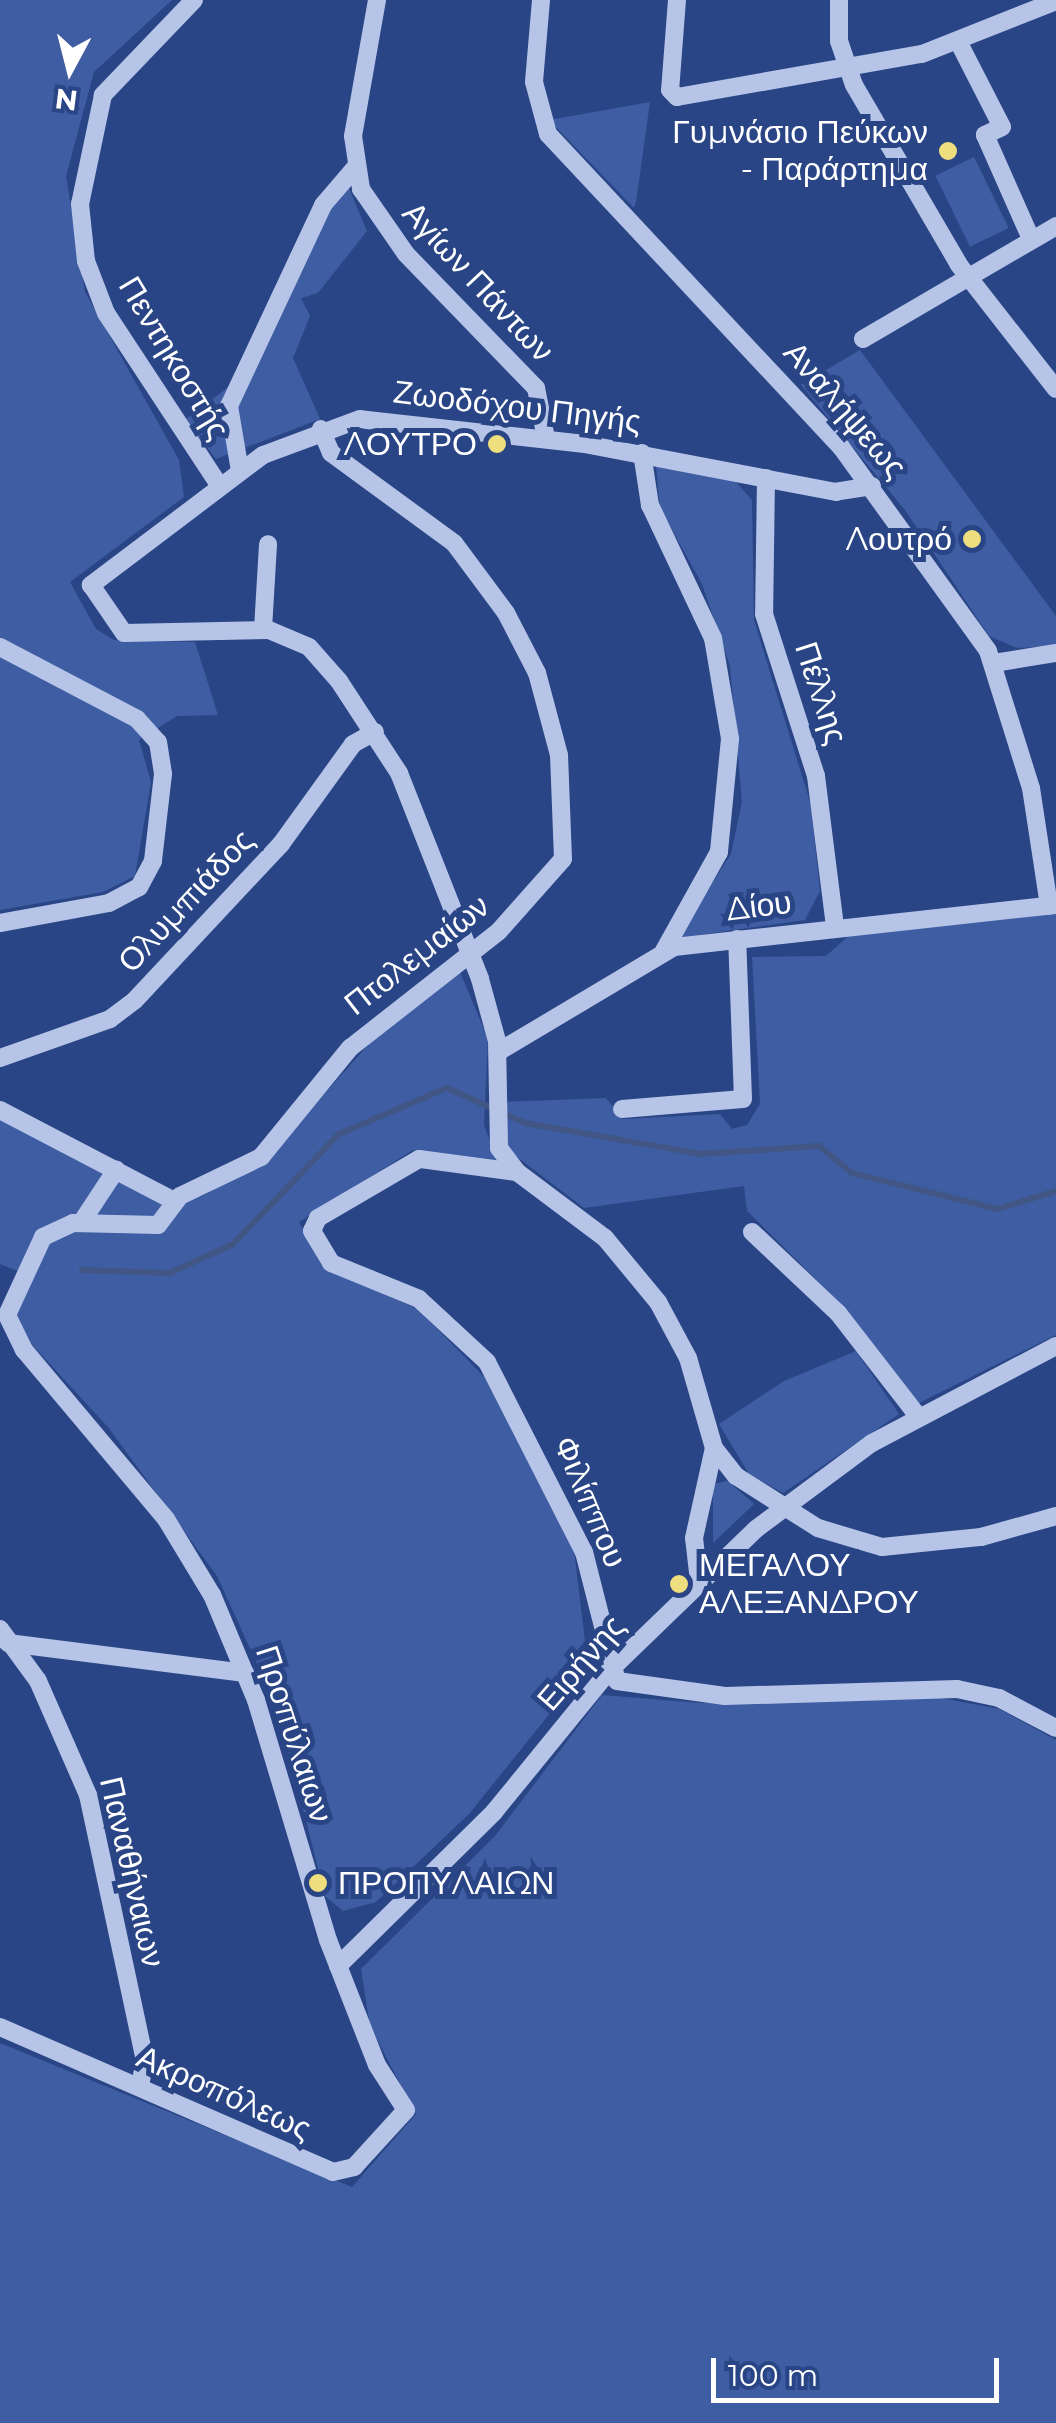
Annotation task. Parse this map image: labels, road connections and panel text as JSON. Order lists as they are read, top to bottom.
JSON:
{
  "streets": {
    "street": [
      "Αγίων Πάντων",
      "Πεντηκοστής",
      "Ζωοδόχου Πηγής",
      "Αναλήψεως",
      "Πέλλης",
      "Ολυμπιάδος",
      "Δίου",
      "Πτολεμαίων",
      "Φιλίππου",
      "Ειρήνης",
      "Προπύλαιων",
      "Παναθήναιων",
      "Ακροπόλεως"
    ]
  },
  "crossings": [
    ["Αγίων Πάντων", "Ζωοδόχου Πηγής"],
    ["Πεντηκοστής", "Ζωοδόχου Πηγής"],
    ["Ζωοδόχου Πηγής", "Αναλήψεως"],
    ["Ζωοδόχου Πηγής", "Πέλλης"],
    ["Ζωοδόχου Πηγής", "Πτολεμαίων"],
    ["Αναλήψεως", "Δίου"],
    ["Πέλλης", "Δίου"],
    ["Πτολεμαίων", "Προπύλαιων"],
    ["Φιλίππου", "Ειρήνης"],
    ["Ειρήνης", "Προπύλαιων"],
    ["Προπύλαιων", "Ακροπόλεως"],
    ["Παναθήναιων", "Ακροπόλεως"]
  ],
  "places": [
    "Γυμνάσιο Πεύκων - Παράρτημα",
    "ΛΟΥΤΡΟ",
    "Λουτρό",
    "ΜΕΓΑΛΟΥ ΑΛΕΞΑΝΔΡΟΥ",
    "ΠΡΟΠΥΛΑΙΩΝ"
  ],
  "scale_bar": "100 m",
  "north": "bottom"
}
